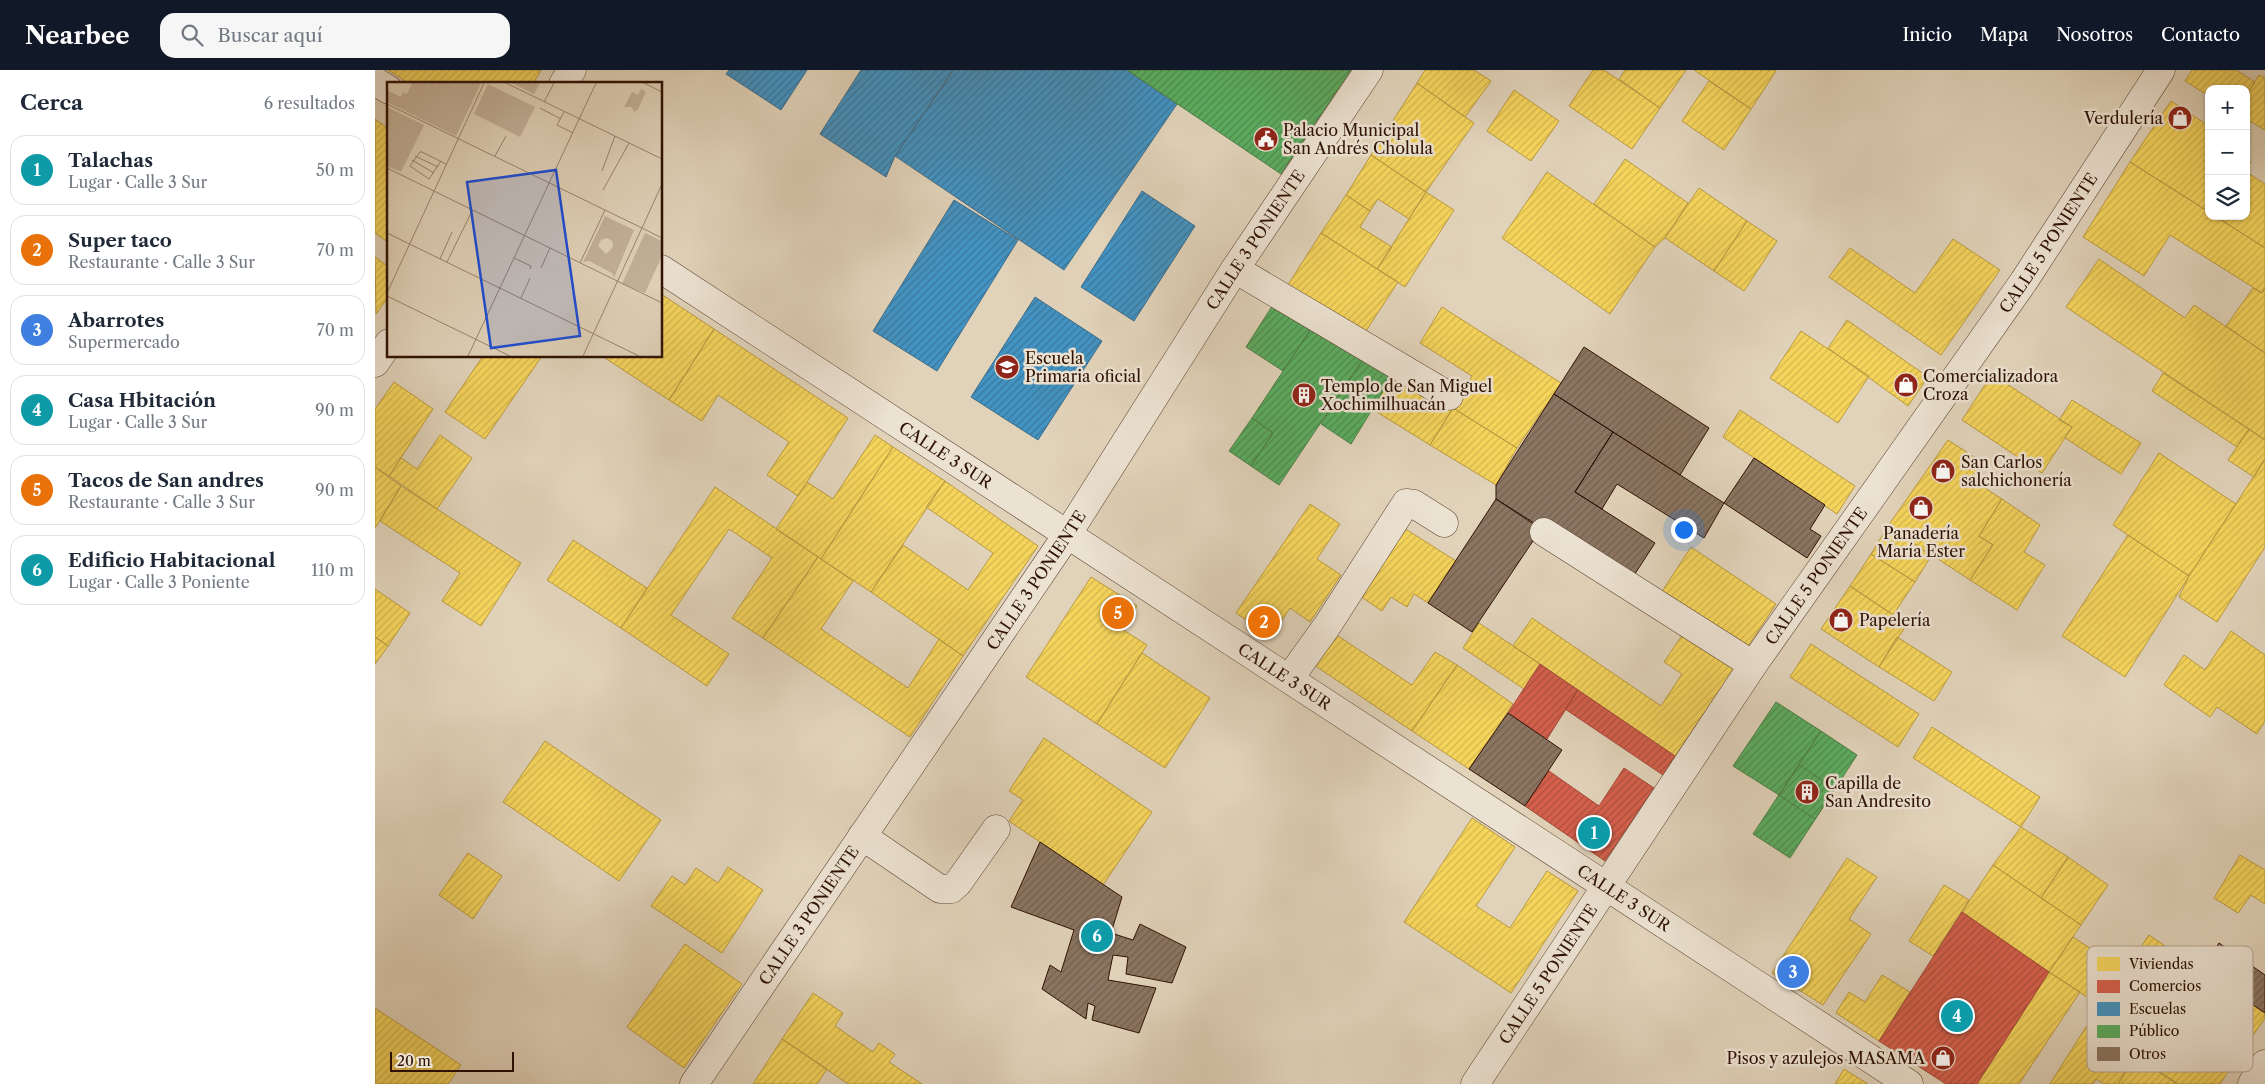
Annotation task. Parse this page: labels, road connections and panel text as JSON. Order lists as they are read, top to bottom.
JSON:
{
  "streets": {
    "street": ["CALLE 3 PONIENTE", "CALLE 5 PONIENTE", "CALLE 3 SUR"]
  },
  "crossings": [
    ["CALLE 3 PONIENTE", "CALLE 3 SUR"],
    ["CALLE 5 PONIENTE", "CALLE 3 SUR"]
  ],
  "places": {
    "shop": [
      "Verdulería",
      "Comercializadora Croza",
      "San Carlos salchichonería",
      "Panadería María Ester",
      "Papelería",
      "Pisos y azulejos MASAMA"
    ],
    "public building": ["Palacio Municipal San Andrés Cholula"],
    "school or university": ["Escuela Primaria oficial"],
    "building": ["Templo de San Miguel Xochimilhuacán", "Capilla de San Andresito"]
  },
  "legend": [
    "Viviendas",
    "Comercios",
    "Escuelas",
    "Público",
    "Otros"
  ],
  "scale_bar": "20 m",
  "page": {
    "header": "Nearbee",
    "search": "Buscar aquí",
    "nav": [
      "Inicio",
      "Mapa",
      "Nosotros",
      "Contacto"
    ],
    "heading": ["Cerca", "6 resultados"],
    "map_buttons": ["+", "−"],
    "list": [
      {
        "mark": "1",
        "name": "Talachas",
        "note": "Lugar · Calle 3 Sur",
        "value": "50 m"
      },
      {
        "mark": "2",
        "name": "Super taco",
        "note": "Restaurante · Calle 3 Sur",
        "value": "70 m"
      },
      {
        "mark": "3",
        "name": "Abarrotes",
        "note": "Supermercado",
        "value": "70 m"
      },
      {
        "mark": "4",
        "name": "Casa Hbitación",
        "note": "Lugar · Calle 3 Sur",
        "value": "90 m"
      },
      {
        "mark": "5",
        "name": "Tacos de San andres",
        "note": "Restaurante · Calle 3 Sur",
        "value": "90 m"
      },
      {
        "mark": "6",
        "name": "Edificio Habitacional",
        "note": "Lugar · Calle 3 Poniente",
        "value": "110 m"
      }
    ],
    "pins": [
      "5",
      "2",
      "1",
      "6",
      "3",
      "4"
    ],
    "scale": "20 m"
  }
}
